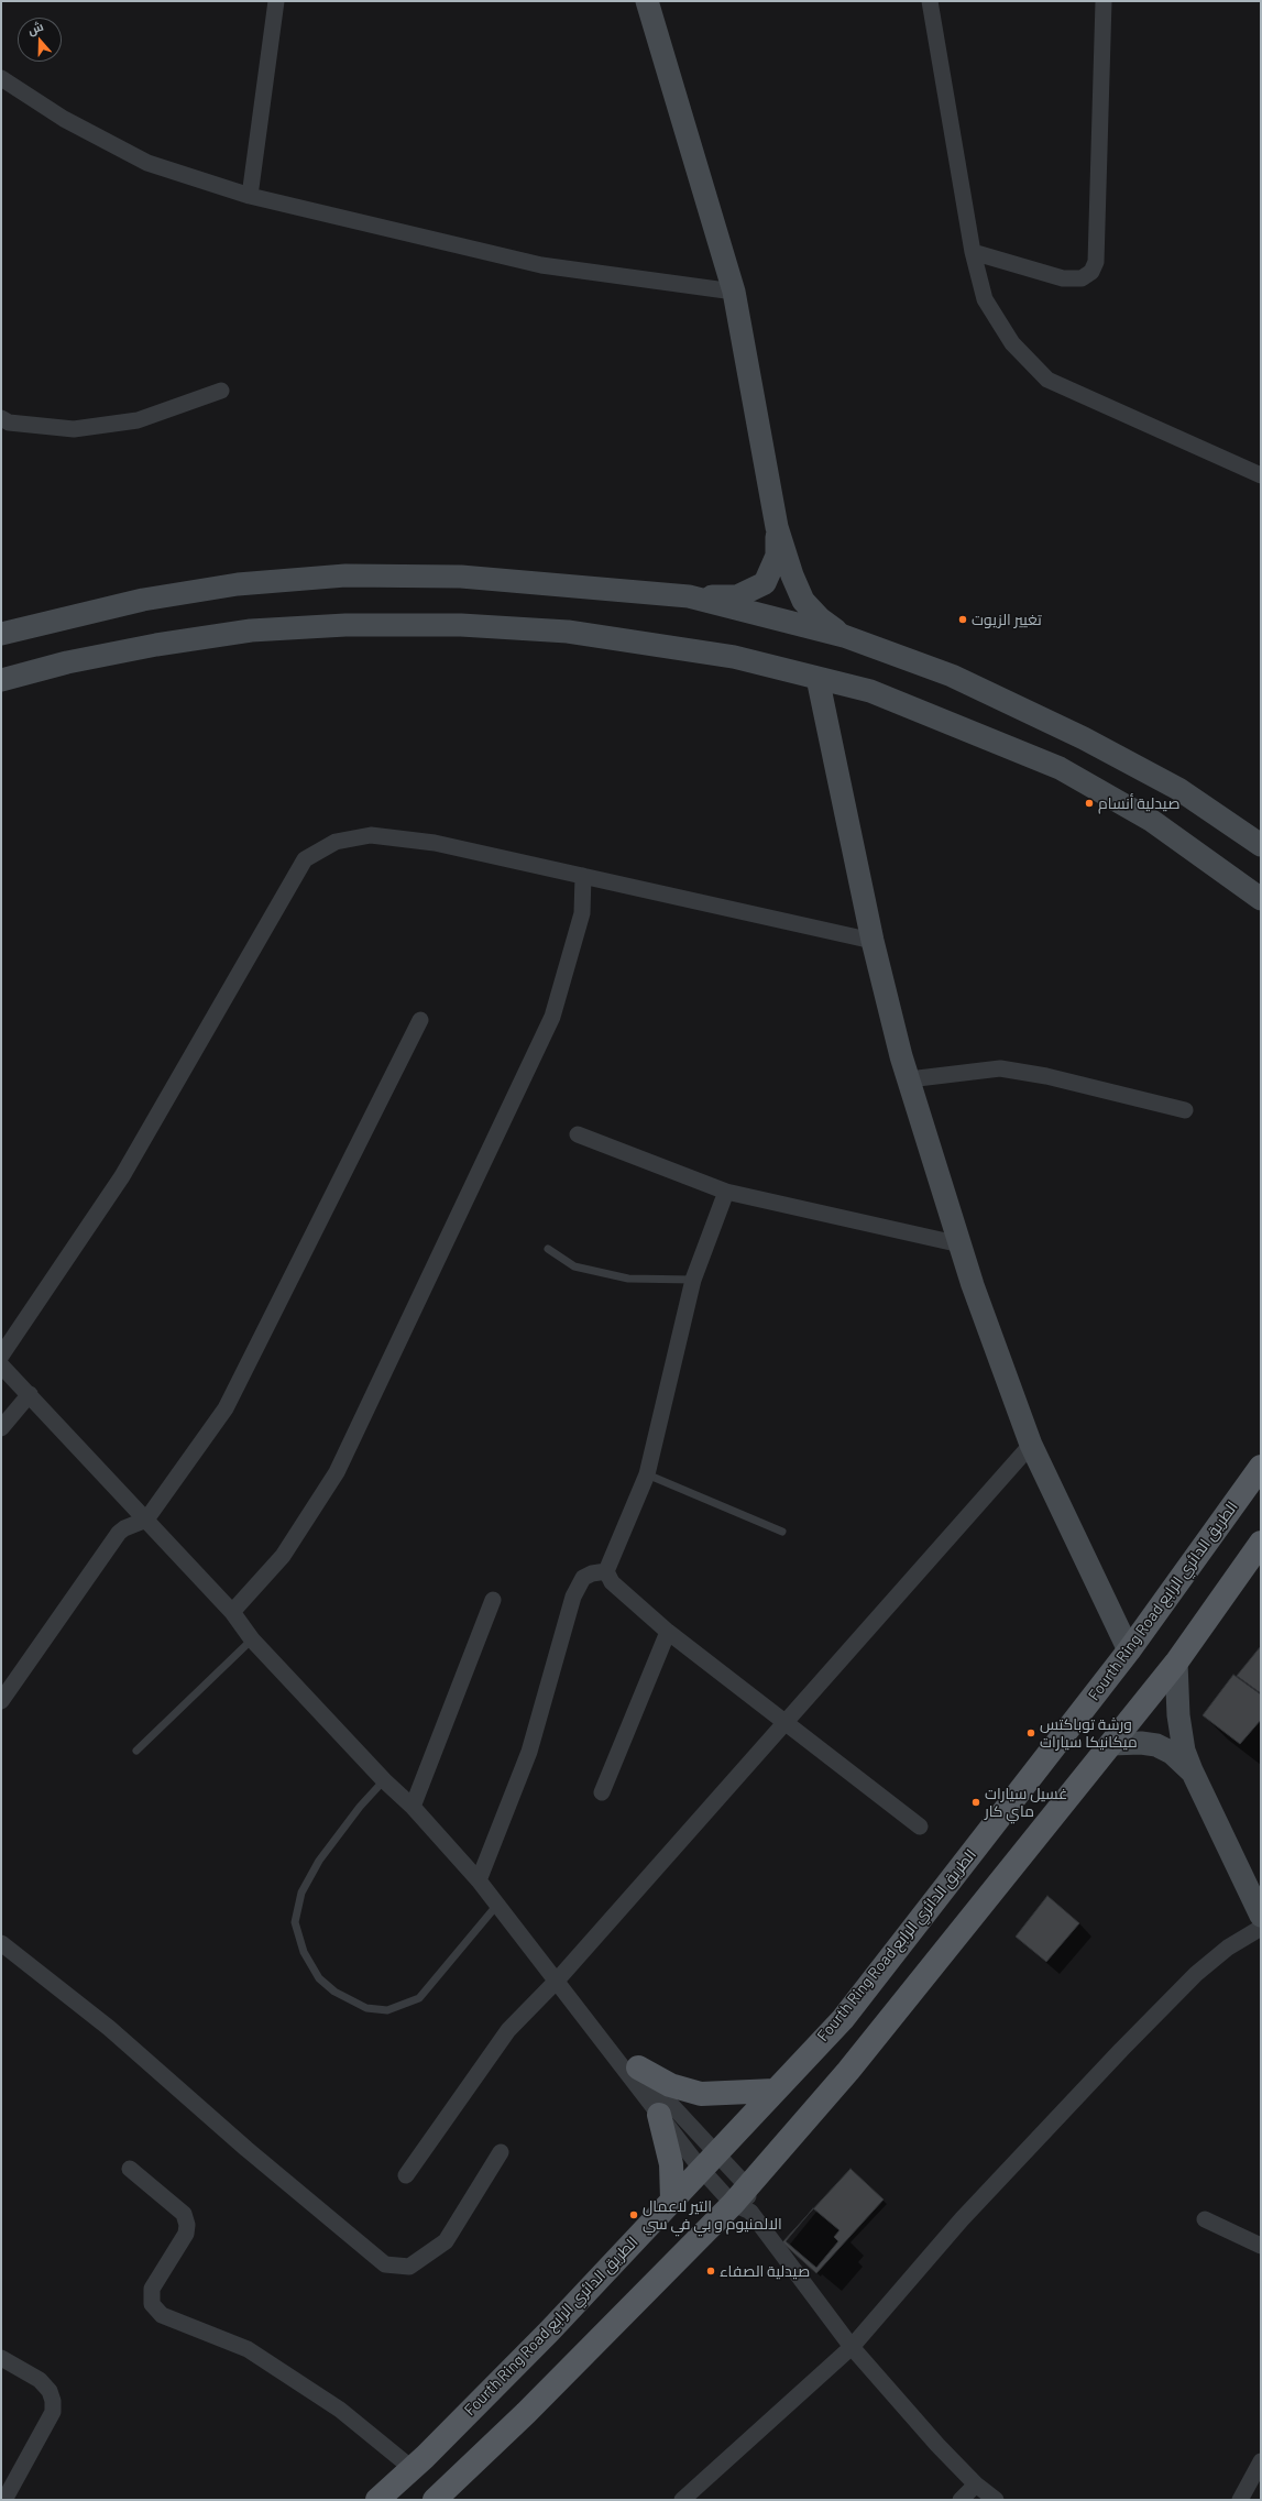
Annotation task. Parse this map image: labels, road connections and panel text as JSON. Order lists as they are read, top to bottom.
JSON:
{
  "streets": {
    "main road": ["Fourth Ring Road الطريق الدائري الرابع"]
  },
  "places": [
    "تغيير الزيوت",
    "صيدلية أنسام",
    "ورشة توباكتس ميكانيكا سيارات",
    "غسيل سيارات ماي كار",
    "التير لاعمال الالمنيوم و بي في سي",
    "صيدلية الصفاء"
  ],
  "north": "top"
}
